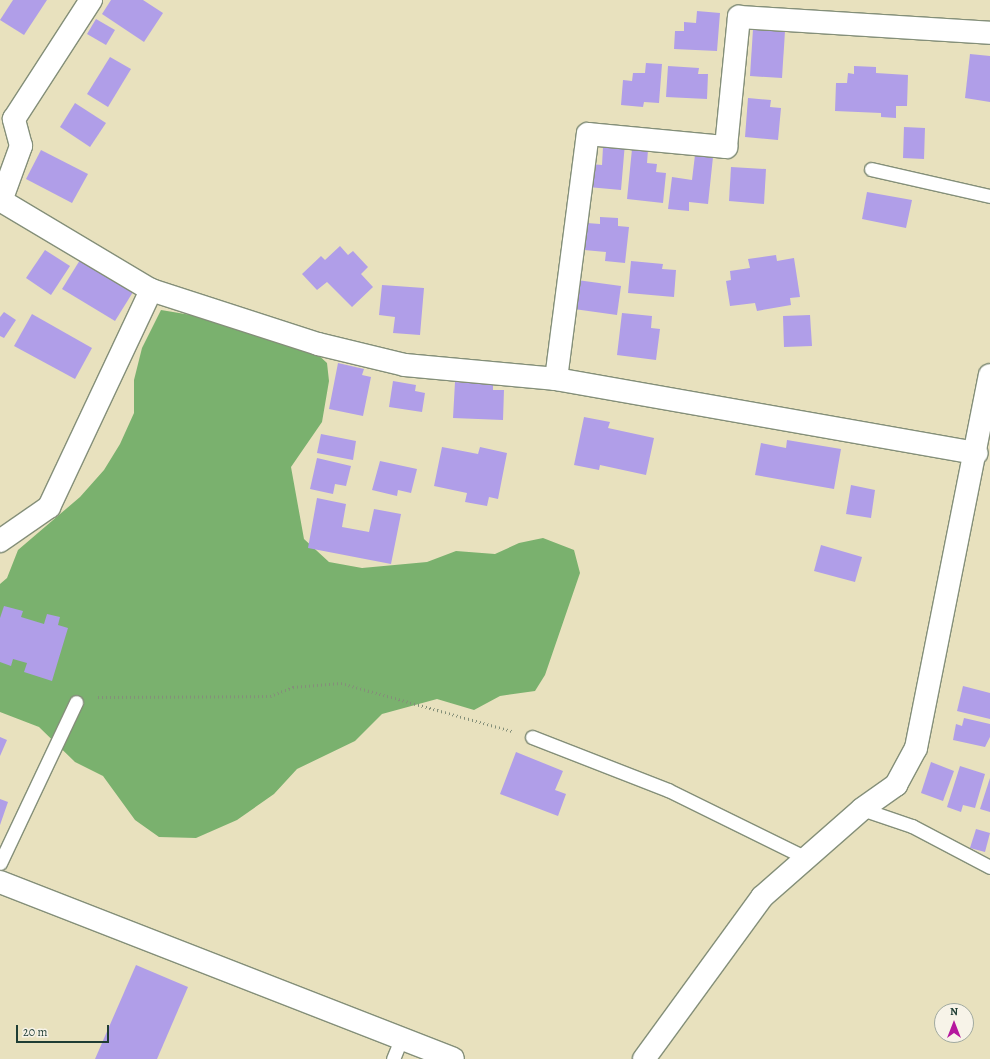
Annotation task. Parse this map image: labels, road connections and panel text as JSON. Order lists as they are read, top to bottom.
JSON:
{
  "scale_bar": "20 m",
  "north": "top"
}
